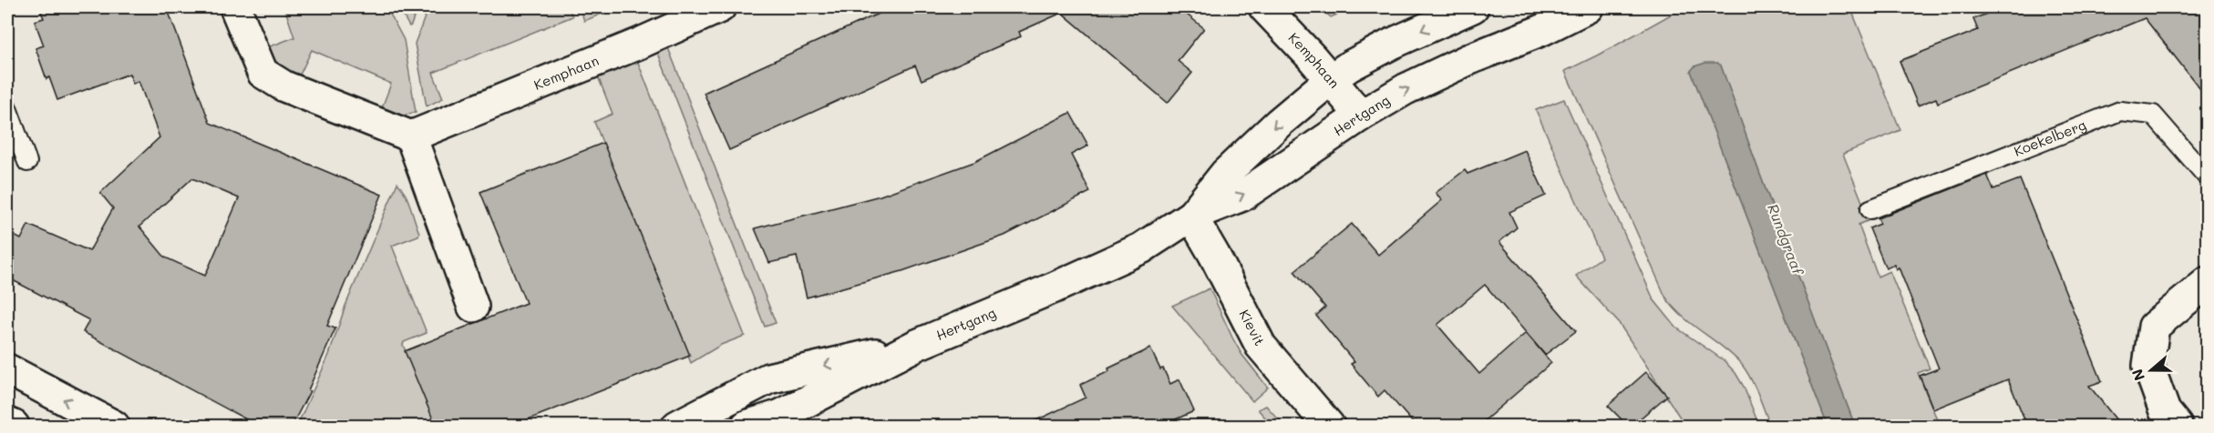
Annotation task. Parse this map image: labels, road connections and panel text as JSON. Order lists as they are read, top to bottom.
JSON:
{
  "streets": {
    "street": ["Kemphaan", "Hertgang", "Kievit"],
    "lane": ["Koekelberg"]
  },
  "crossings": [
    ["Kemphaan", "Hertgang"],
    ["Hertgang", "Kievit"]
  ],
  "water": ["Rundgraaf"],
  "north": "left"
}
